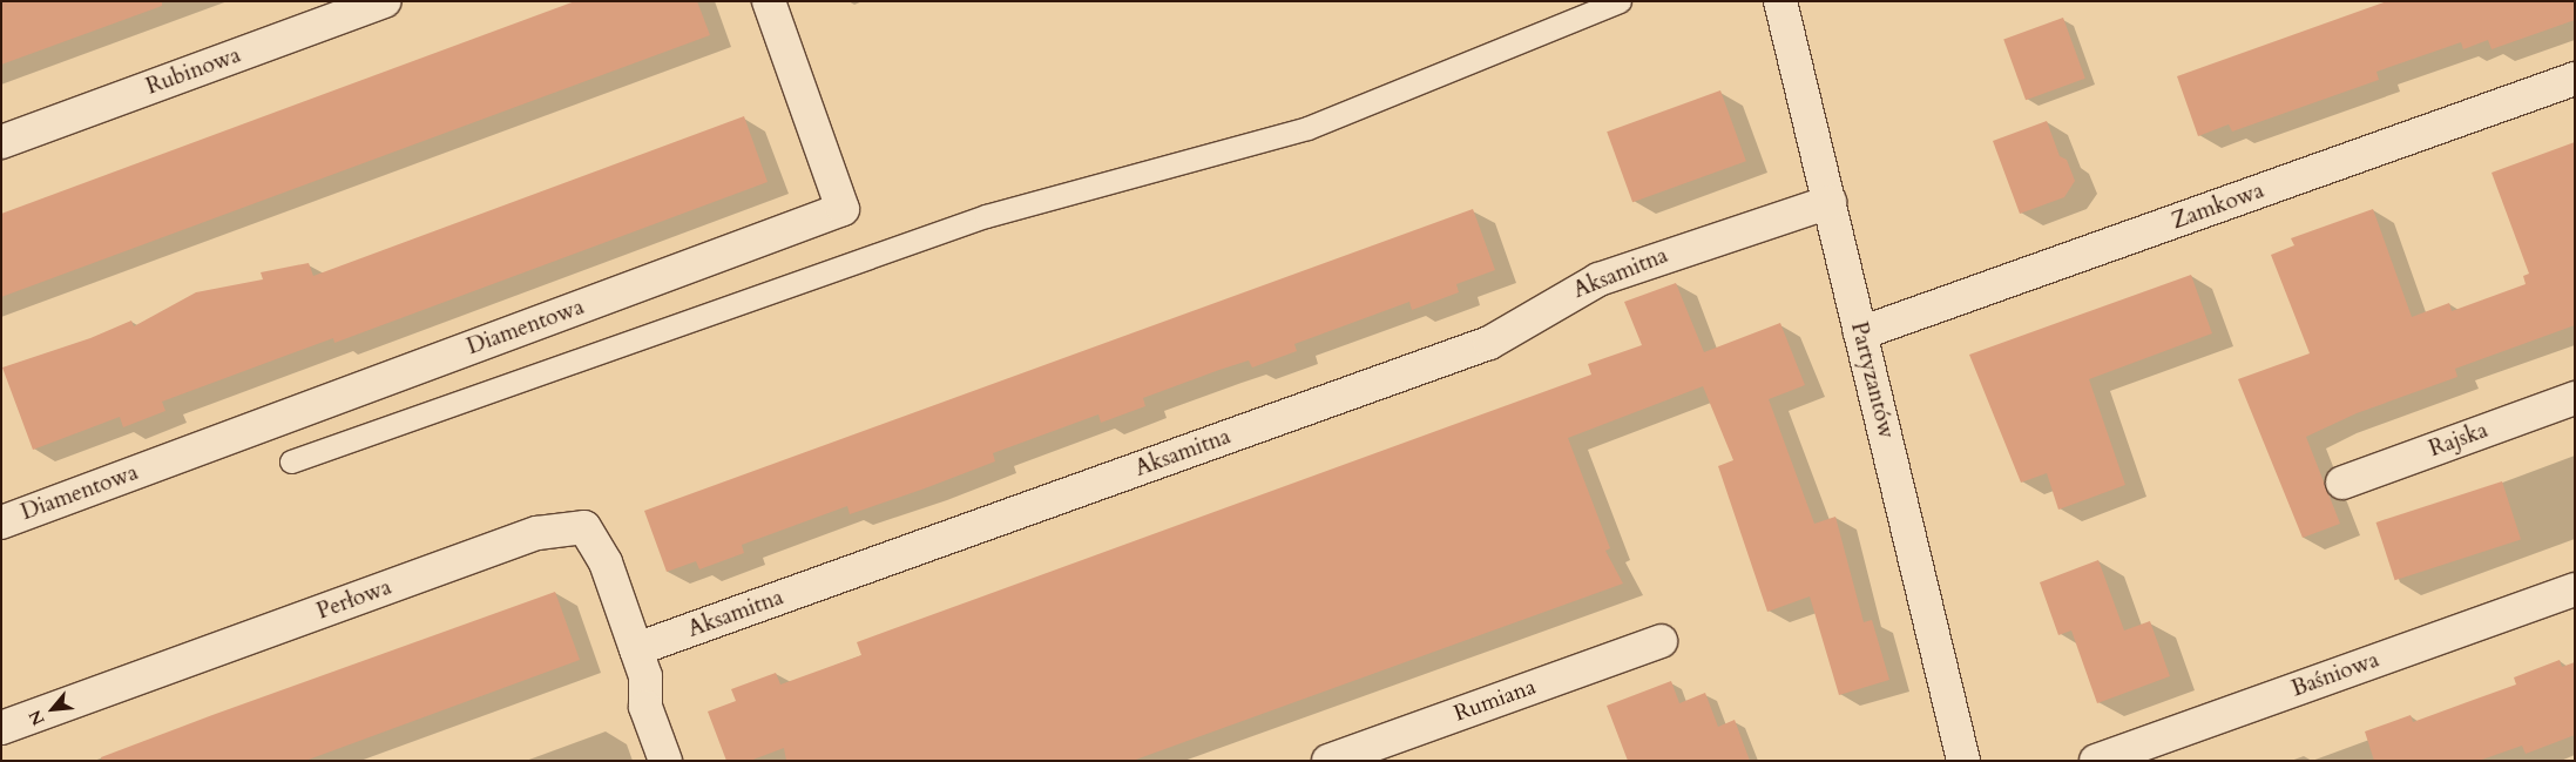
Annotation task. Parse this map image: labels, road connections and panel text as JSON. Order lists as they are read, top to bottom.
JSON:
{
  "streets": {
    "street": [
      "Rubinowa",
      "Zamkowa",
      "Aksamitna",
      "Diamentowa",
      "Partyzantów",
      "Rajska",
      "Perłowa",
      "Baśniowa",
      "Rumiana"
    ]
  },
  "crossings": [
    ["Zamkowa", "Partyzantów"],
    ["Aksamitna", "Partyzantów"],
    ["Aksamitna", "Perłowa"]
  ],
  "north": "bottom left"
}
